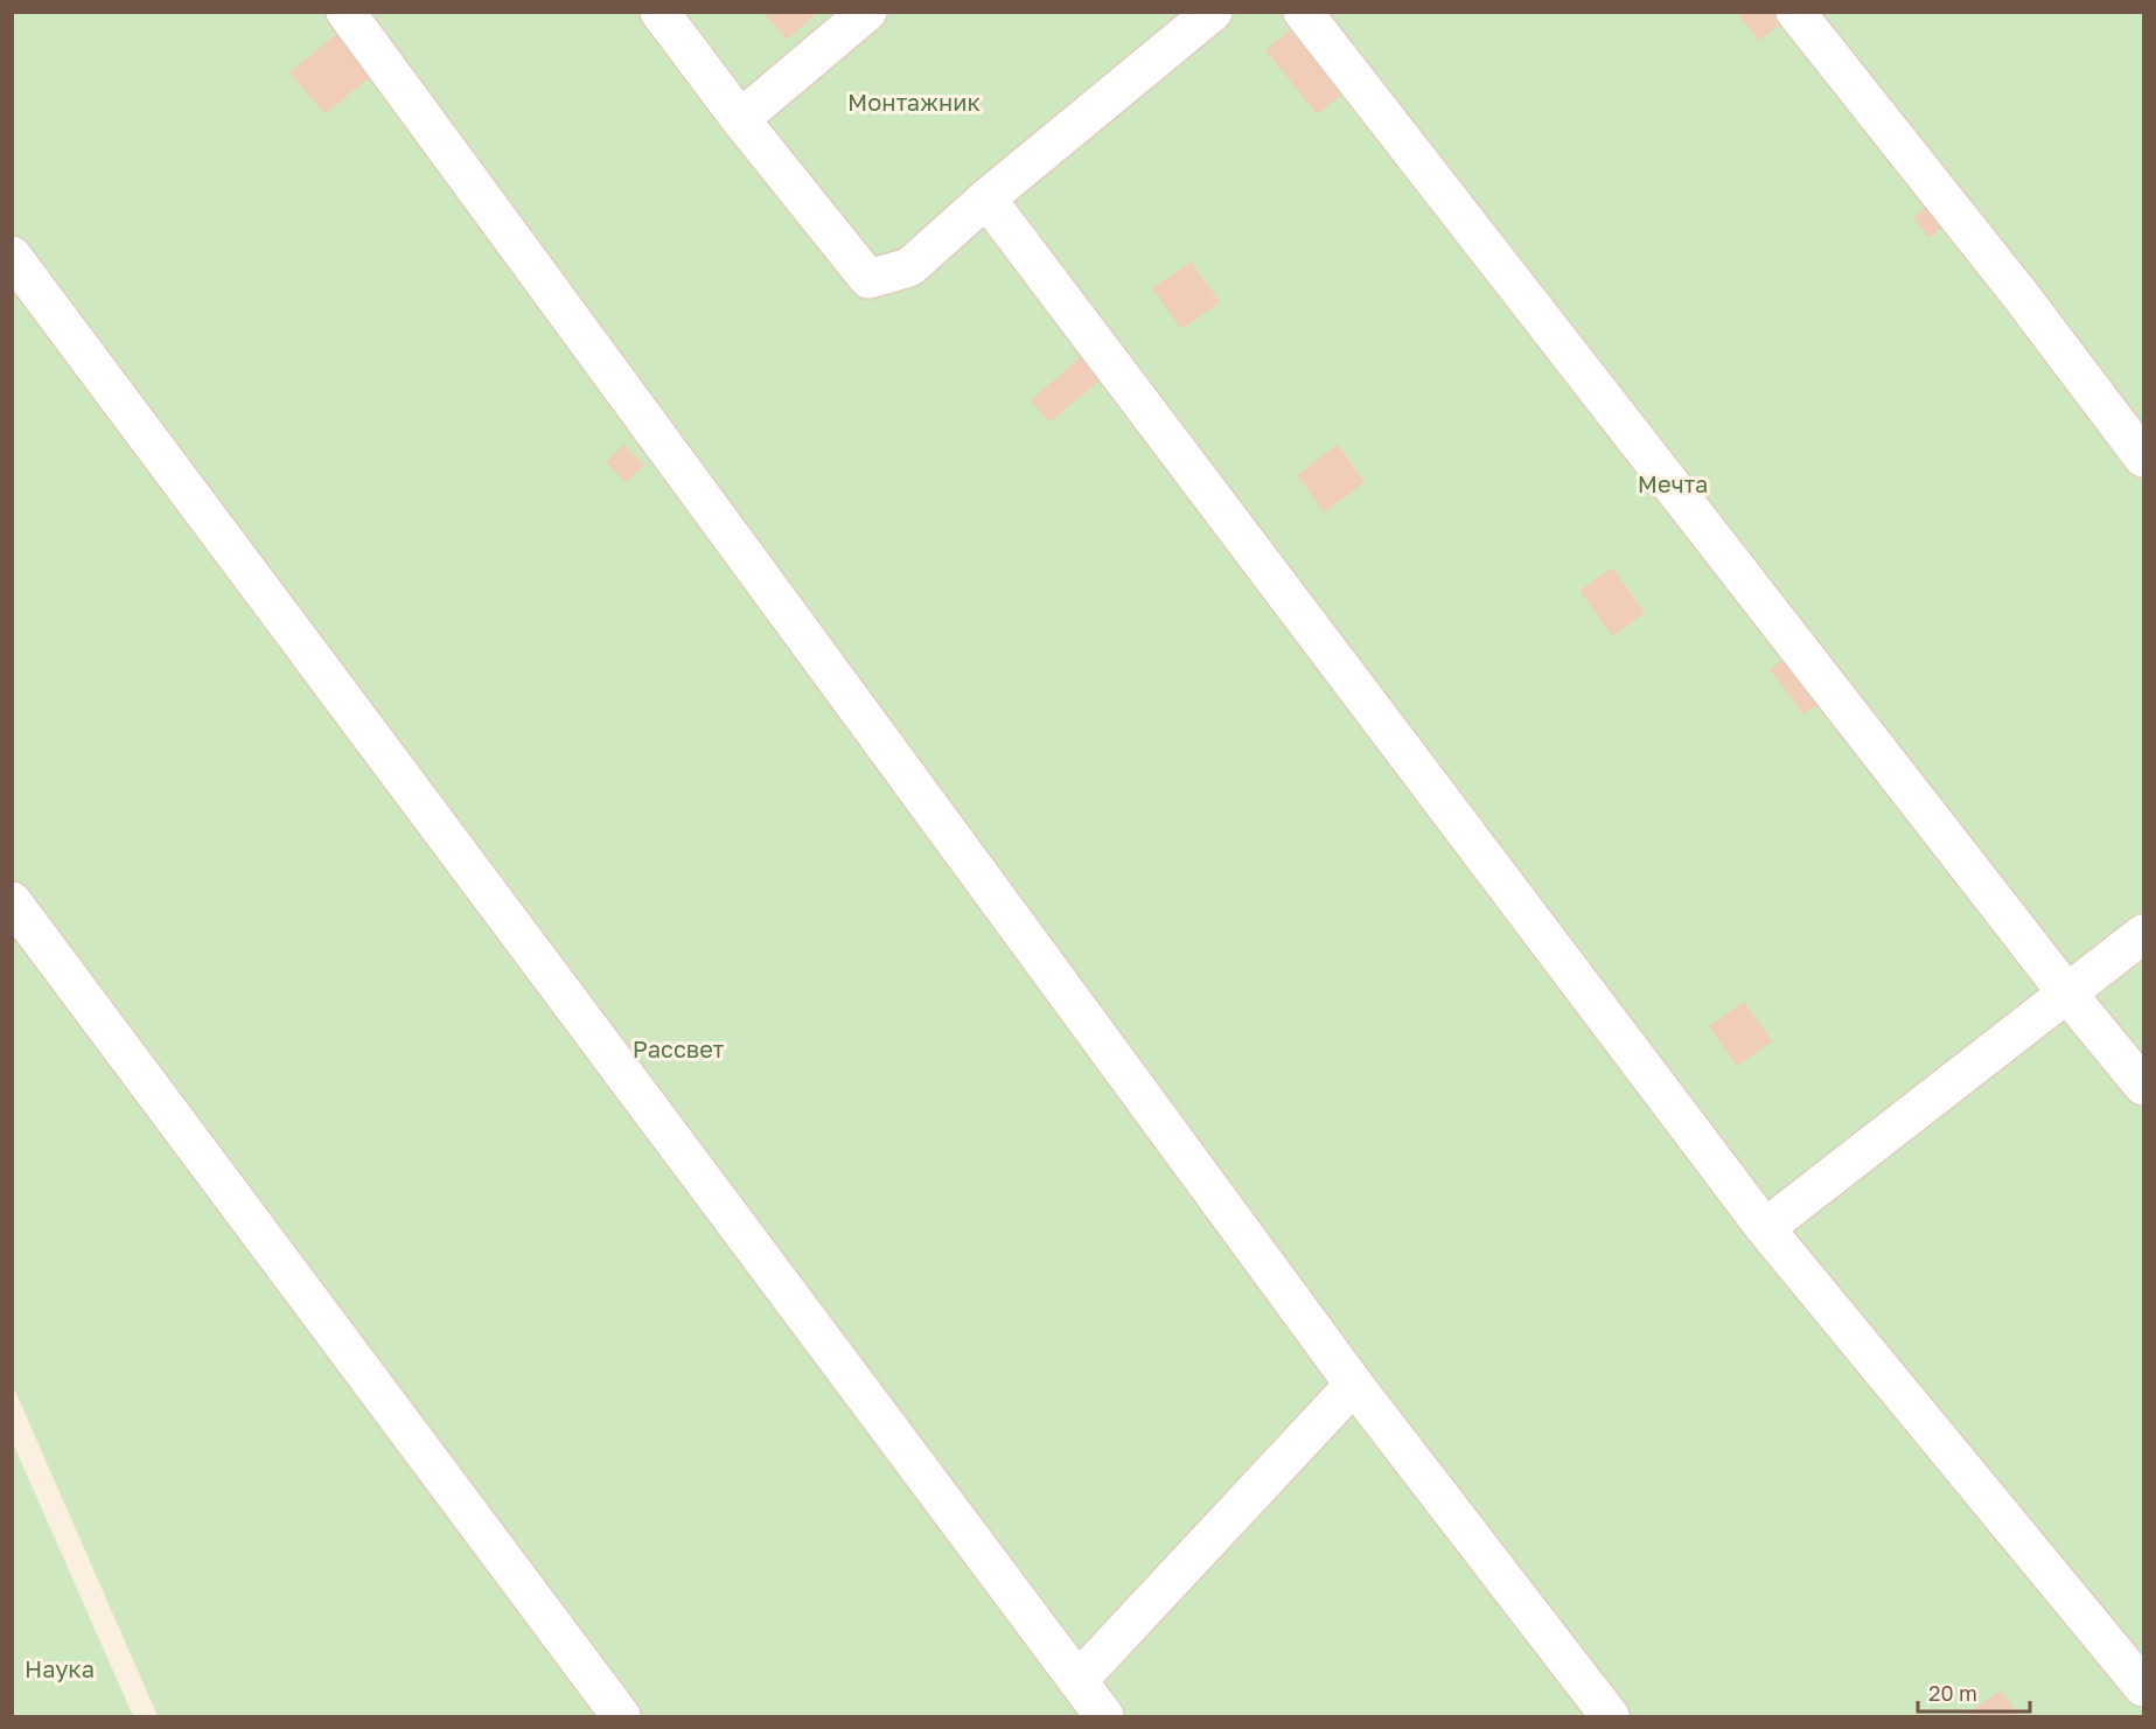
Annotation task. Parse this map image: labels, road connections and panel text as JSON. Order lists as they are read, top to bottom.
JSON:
{
  "parks": [
    "Монтажник",
    "Мечта",
    "Рассвет",
    "Наука"
  ],
  "scale_bar": "20 m"
}
